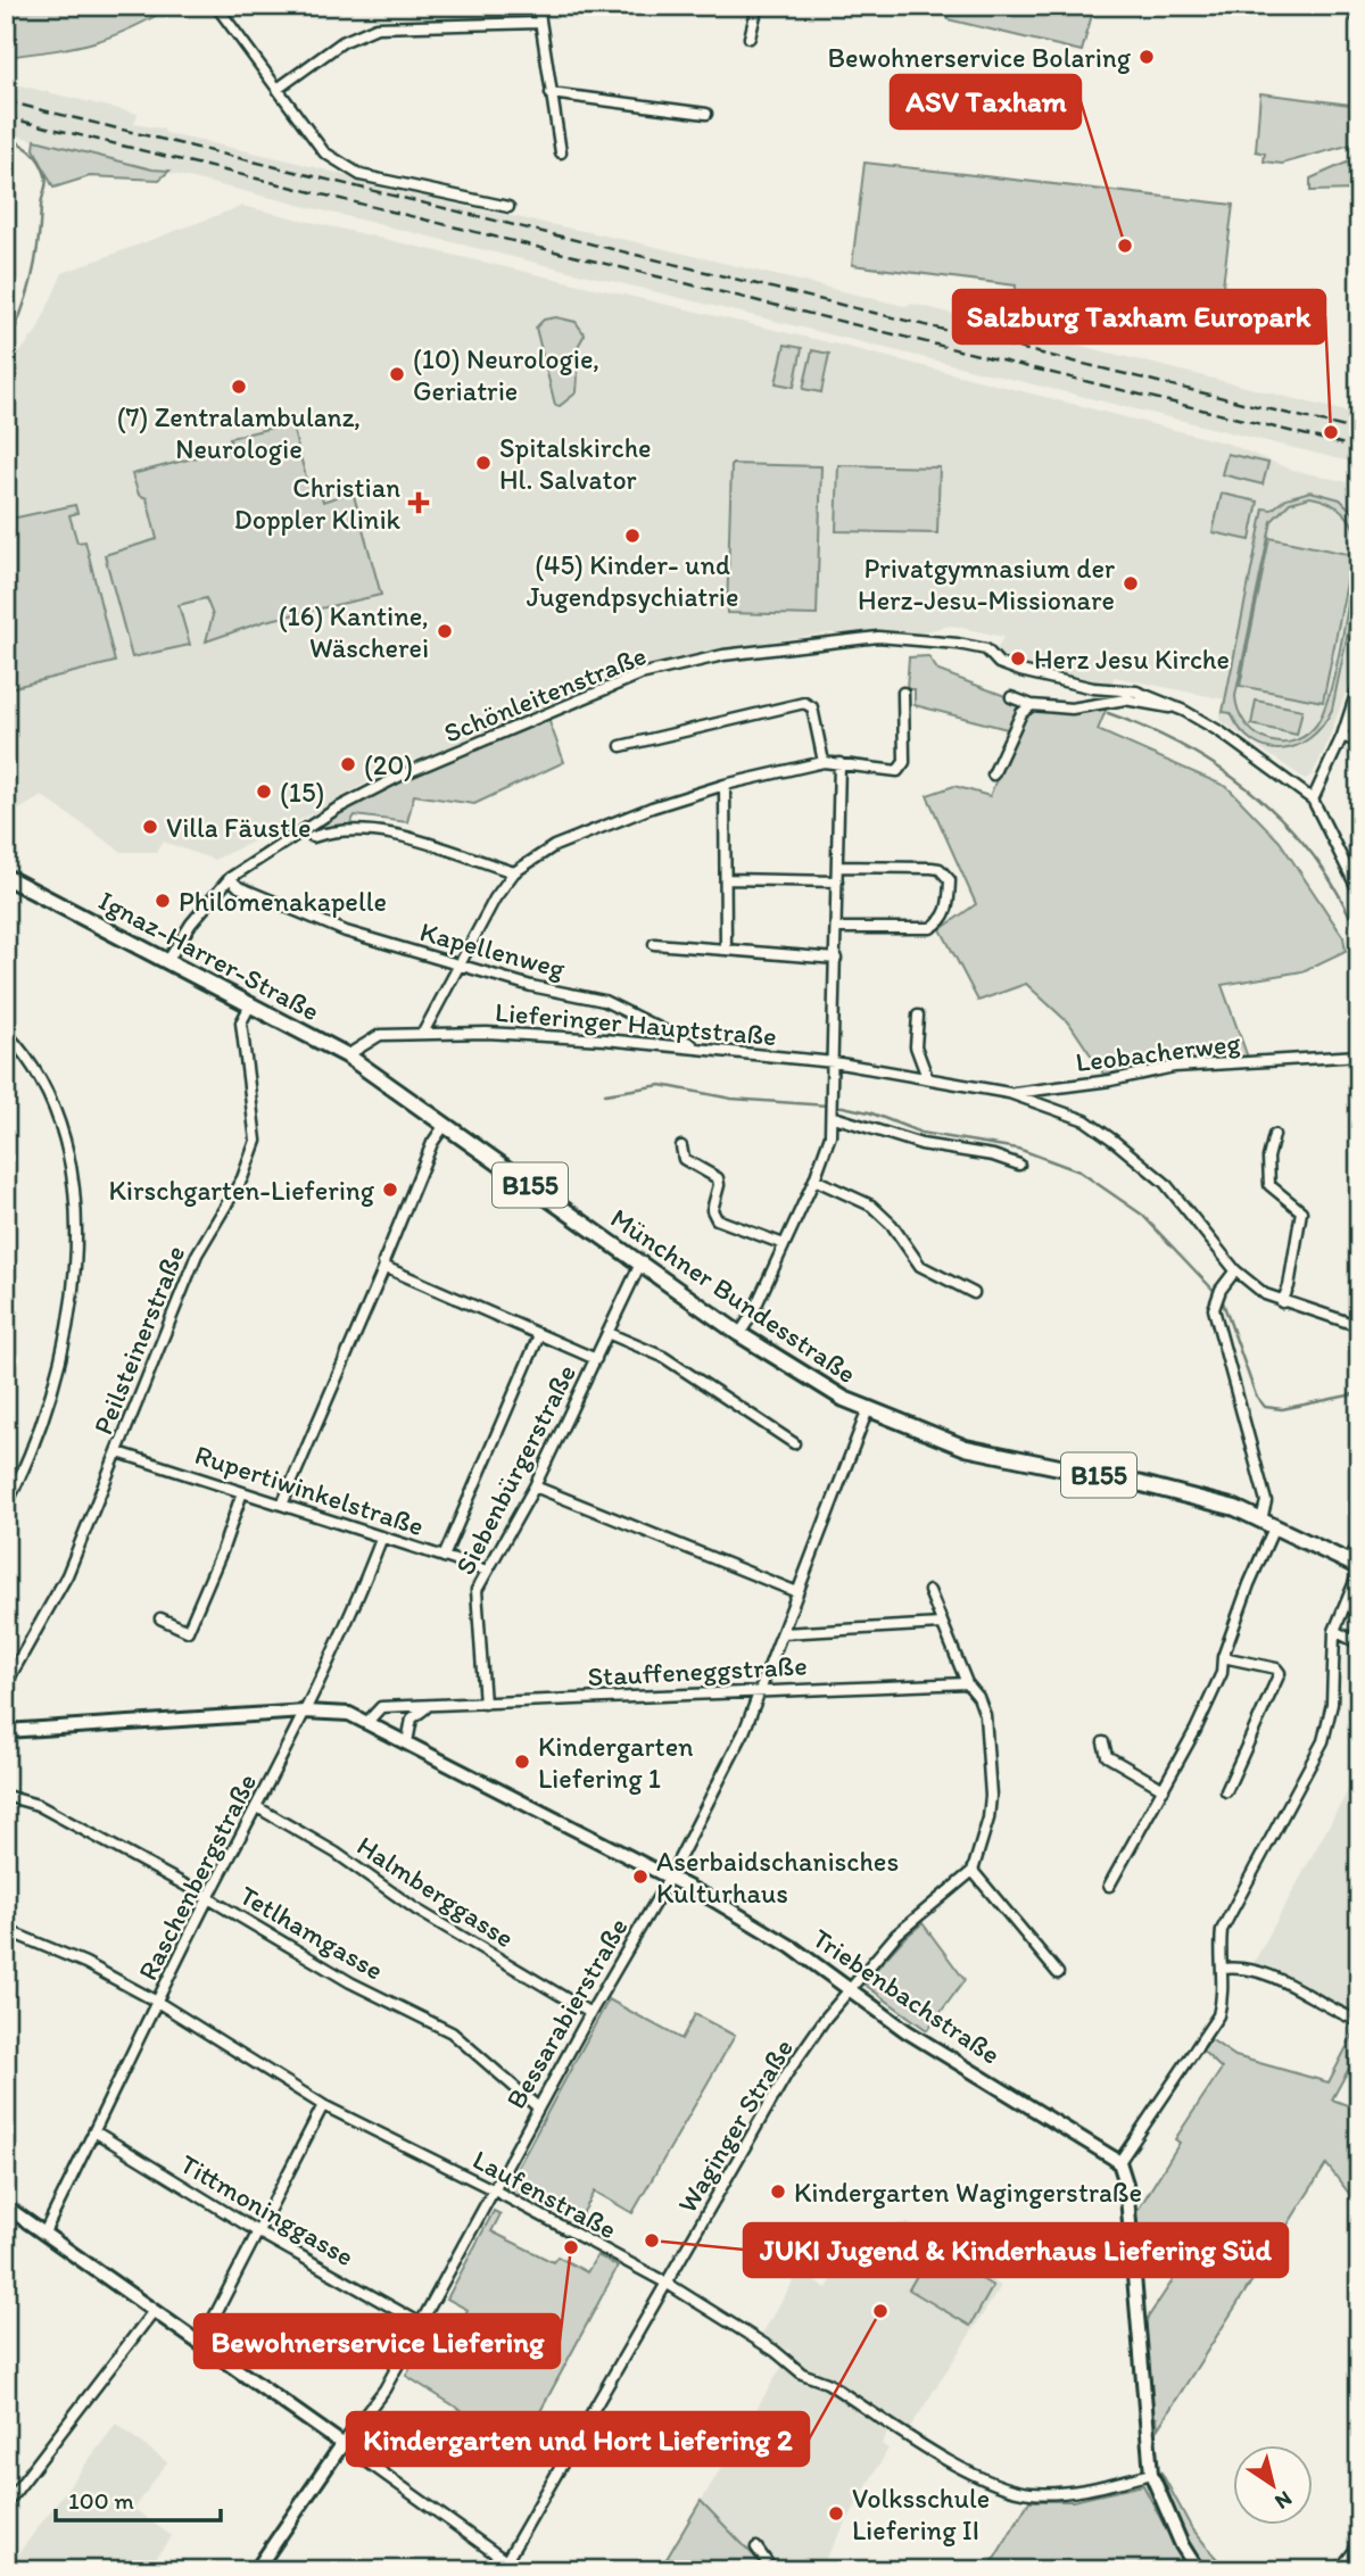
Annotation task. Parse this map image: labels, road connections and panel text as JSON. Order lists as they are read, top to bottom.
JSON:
{
  "streets": {
    "main road": ["Ignaz-Harrer-Straße", "B155", "Münchner Bundesstraße"],
    "street": [
      "Schönleitenstraße",
      "Kapellenweg",
      "Lieferinger Hauptstraße",
      "Leobacherweg",
      "Peilsteinerstraße",
      "Siebenbürgerstraße",
      "Rupertiwinkelstraße",
      "Stauffeneggstraße",
      "Raschenbergstraße",
      "Halmberggasse",
      "Tetlhamgasse",
      "Triebenbachstraße",
      "Bessarabierstraße",
      "Waginger Straße",
      "Laufenstraße",
      "Tittmoninggasse"
    ]
  },
  "crossings": [
    ["Schönleitenstraße", "Kapellenweg"],
    ["Schönleitenstraße", "Ignaz-Harrer-Straße"],
    ["Kapellenweg", "Lieferinger Hauptstraße"],
    ["Ignaz-Harrer-Straße", "Lieferinger Hauptstraße"],
    ["Ignaz-Harrer-Straße", "Münchner Bundesstraße"],
    ["Ignaz-Harrer-Straße", "Peilsteinerstraße"],
    ["Lieferinger Hauptstraße", "Leobacherweg"],
    ["Lieferinger Hauptstraße", "Münchner Bundesstraße"],
    ["Münchner Bundesstraße", "Siebenbürgerstraße"],
    ["Münchner Bundesstraße", "Bessarabierstraße"],
    ["Peilsteinerstraße", "Rupertiwinkelstraße"],
    ["Siebenbürgerstraße", "Rupertiwinkelstraße"],
    ["Siebenbürgerstraße", "Stauffeneggstraße"],
    ["Rupertiwinkelstraße", "Raschenbergstraße"],
    ["Stauffeneggstraße", "Triebenbachstraße"],
    ["Stauffeneggstraße", "Bessarabierstraße"],
    ["Raschenbergstraße", "Halmberggasse"],
    ["Raschenbergstraße", "Tetlhamgasse"],
    ["Raschenbergstraße", "Laufenstraße"],
    ["Raschenbergstraße", "Tittmoninggasse"],
    ["Halmberggasse", "Bessarabierstraße"],
    ["Tetlhamgasse", "Bessarabierstraße"],
    ["Triebenbachstraße", "Bessarabierstraße"],
    ["Triebenbachstraße", "Waginger Straße"],
    ["Bessarabierstraße", "Laufenstraße"],
    ["Bessarabierstraße", "Tittmoninggasse"],
    ["Waginger Straße", "Laufenstraße"]
  ],
  "places": {
    "other": [
      "Bewohnerservice Bolaring",
      "ASV Taxham",
      "(10) Neurologie, Geriatrie",
      "(7) Zentralambulanz, Neurologie",
      "Salzburg Taxham Europark",
      "Spitalskirche Hl. Salvator",
      "(45) Kinder- und Jugendpsychiatrie",
      "Privatgymnasium der Herz-Jesu-Missionare",
      "(16) Kantine, Wäscherei",
      "Herz Jesu Kirche",
      "(20)",
      "(15)",
      "Villa Fäustle",
      "Philomenakapelle",
      "Kirschgarten-Liefering",
      "Kindergarten Liefering 1",
      "Aserbaidschanisches Kulturhaus",
      "Kindergarten Wagingerstraße",
      "JUKI Jugend & Kinderhaus Liefering Süd",
      "Bewohnerservice Liefering",
      "Kindergarten und Hort Liefering 2",
      "Volksschule Liefering II"
    ],
    "health": ["Christian Doppler Klinik"]
  },
  "scale_bar": "100 m",
  "north": "bottom right"
}
